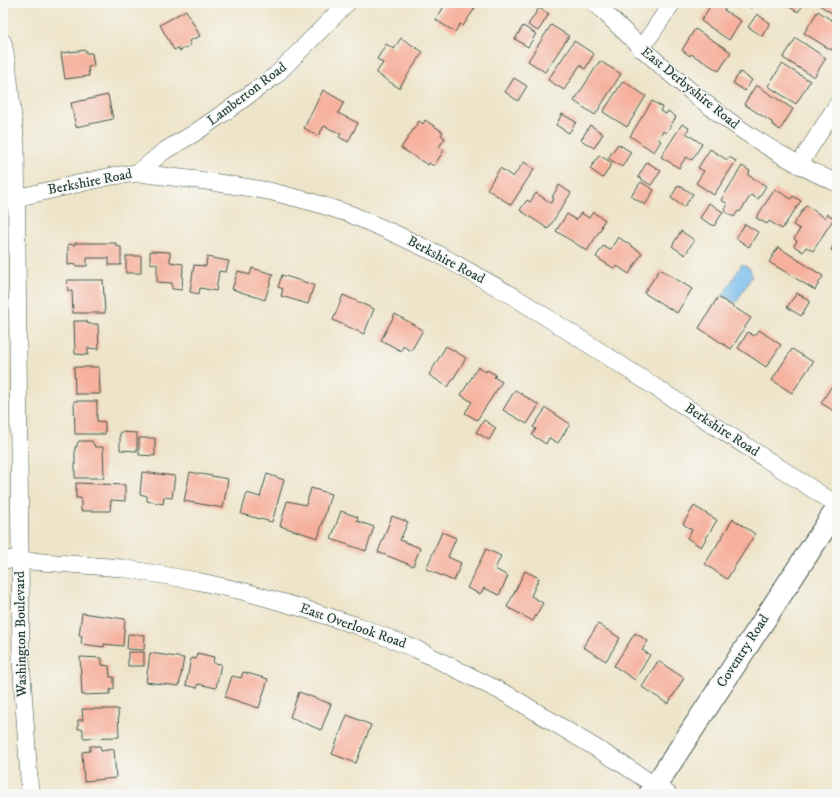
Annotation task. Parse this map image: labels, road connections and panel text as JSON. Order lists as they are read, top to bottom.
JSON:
{
  "streets": {
    "street": [
      "East Derbyshire Road",
      "Lamberton Road",
      "Berkshire Road",
      "East Overlook Road",
      "Washington Boulevard",
      "Coventry Road"
    ]
  },
  "crossings": [
    ["Lamberton Road", "Berkshire Road"],
    ["Berkshire Road", "Washington Boulevard"],
    ["East Overlook Road", "Washington Boulevard"],
    ["East Overlook Road", "Coventry Road"]
  ]
}
